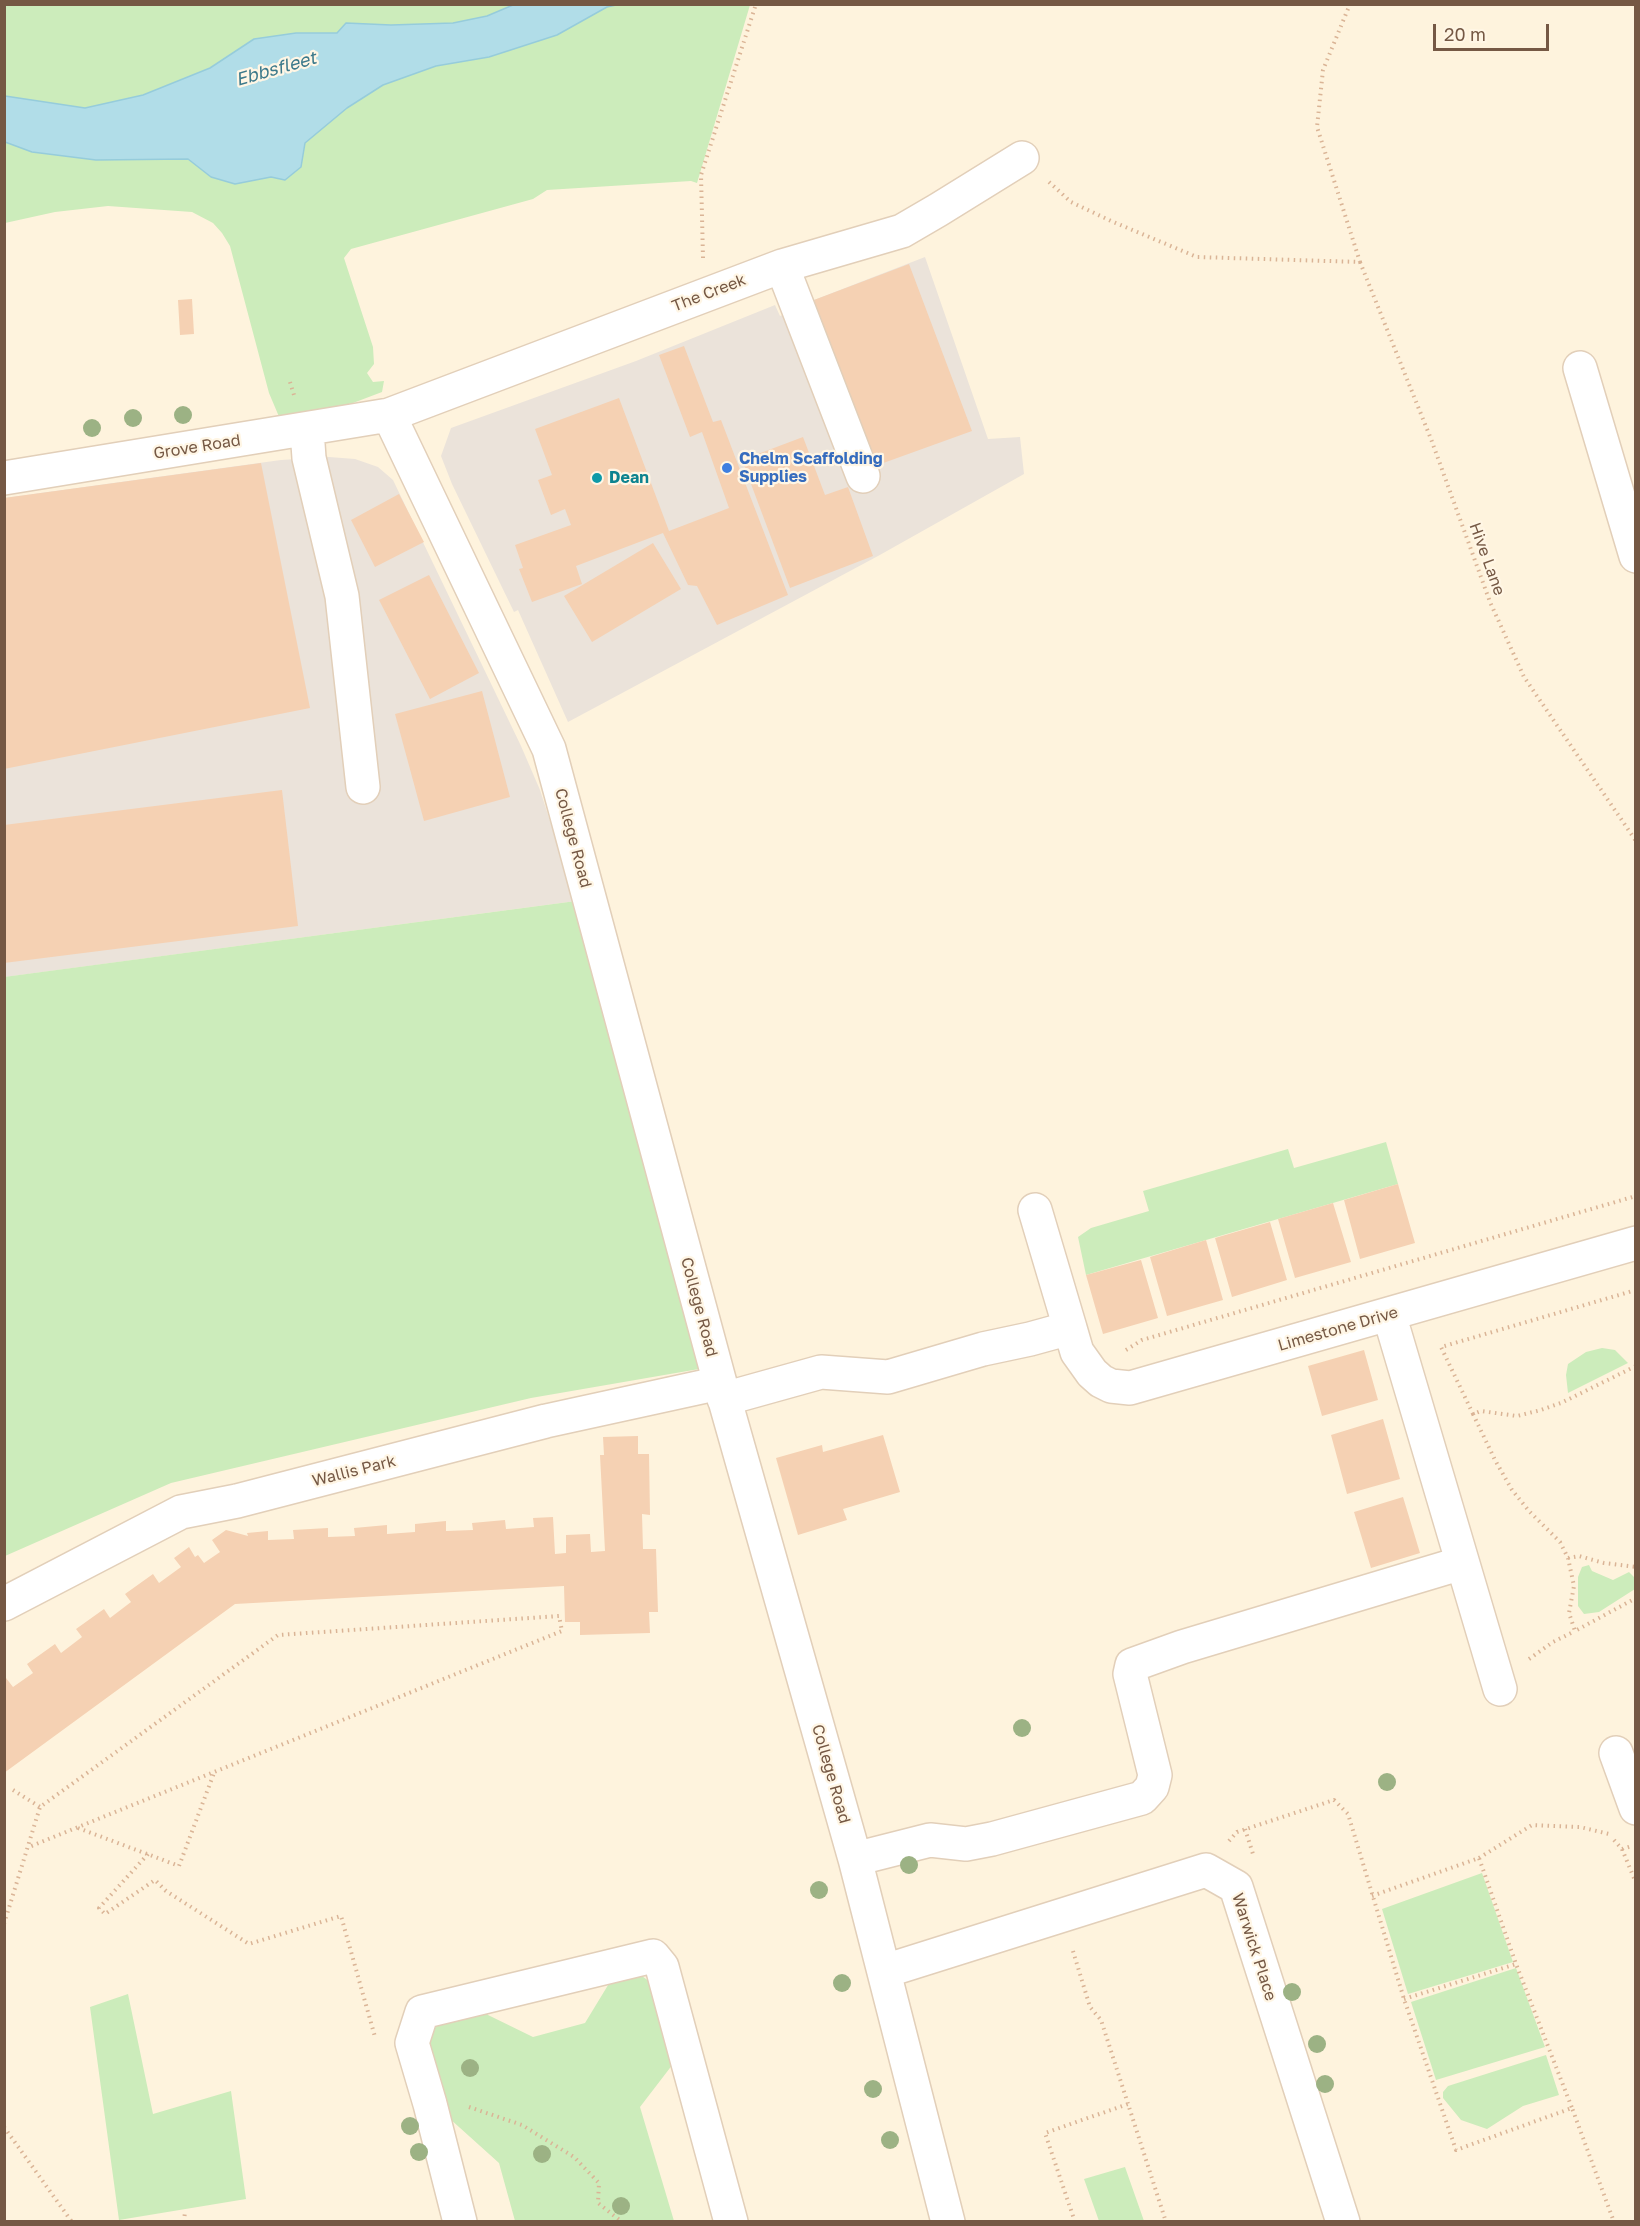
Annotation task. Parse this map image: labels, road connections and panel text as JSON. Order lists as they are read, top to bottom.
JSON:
{
  "streets": {
    "street": [
      "The Creek",
      "Grove Road",
      "College Road",
      "Limestone Drive",
      "Wallis Park",
      "Warwick Place"
    ],
    "path": ["Hive Lane"]
  },
  "crossings": [
    ["The Creek", "Grove Road"],
    ["The Creek", "College Road"],
    ["Grove Road", "College Road"],
    ["College Road", "Wallis Park"],
    ["Limestone Drive", "Wallis Park"]
  ],
  "water": ["Ebbsfleet"],
  "places": ["Chelm Scaffolding Supplies", "Dean"],
  "scale_bar": "20 m"
}
